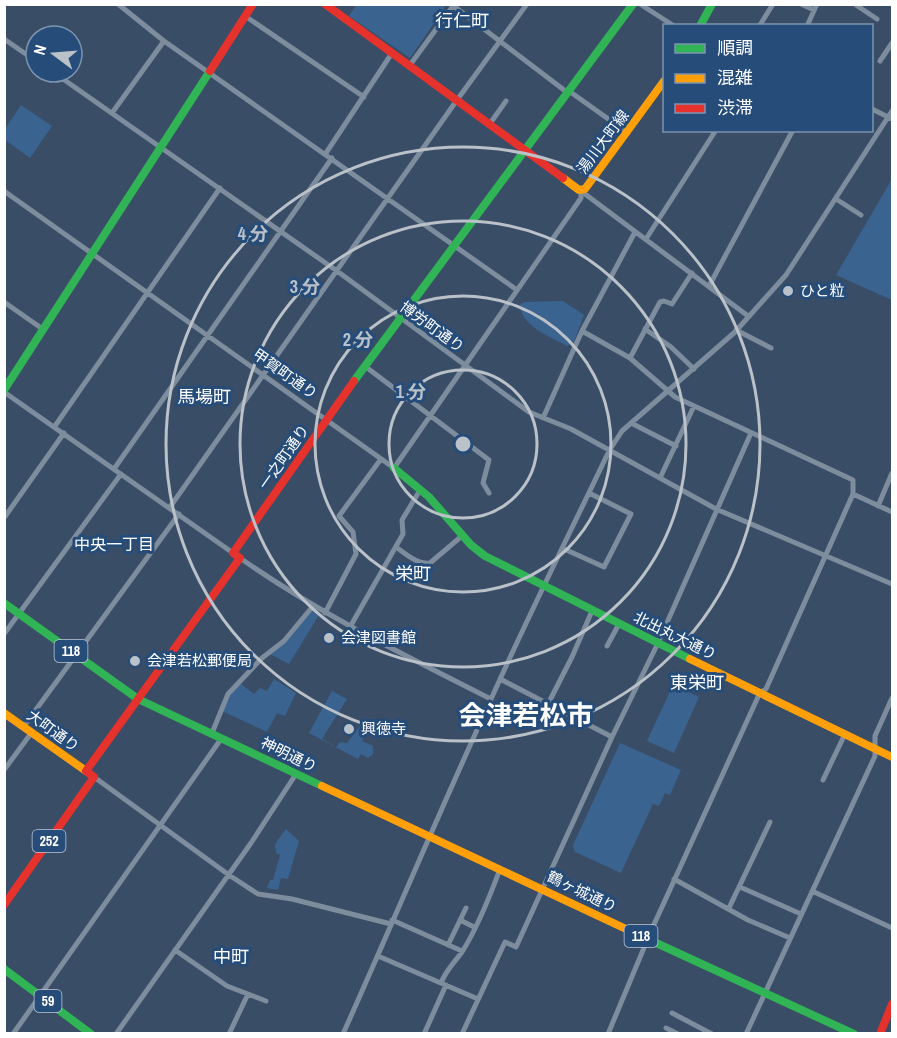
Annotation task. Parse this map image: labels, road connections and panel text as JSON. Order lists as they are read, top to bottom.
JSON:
{
  "streets": {
    "main road": [
      "湯川大町線",
      "甲賀町通り",
      "一之町通り",
      "北出丸大通り",
      "118",
      "大町通り",
      "神明通り",
      "252",
      "鶴ヶ城通り",
      "59"
    ],
    "street": ["博労町通り"]
  },
  "crossings": [
    ["湯川大町線", "一之町通り"],
    ["博労町通り", "一之町通り"],
    ["甲賀町通り", "一之町通り"],
    ["甲賀町通り", "北出丸大通り"],
    ["一之町通り", "118"],
    ["一之町通り", "大町通り"],
    ["一之町通り", "神明通り"],
    ["118", "神明通り"],
    ["神明通り", "鶴ヶ城通り"]
  ],
  "districts": [
    "行仁町",
    "馬場町",
    "中央一丁目",
    "栄町",
    "東栄町",
    "会津若松市",
    "中町"
  ],
  "places": [
    "ひと粒",
    "会津図書館",
    "会津若松郵便局",
    "興徳寺"
  ],
  "legend": ["順調", "混雑", "渋滞"],
  "north": "left",
  "rings": [
    "4 分",
    "3 分",
    "2 分",
    "1 分"
  ]
}
